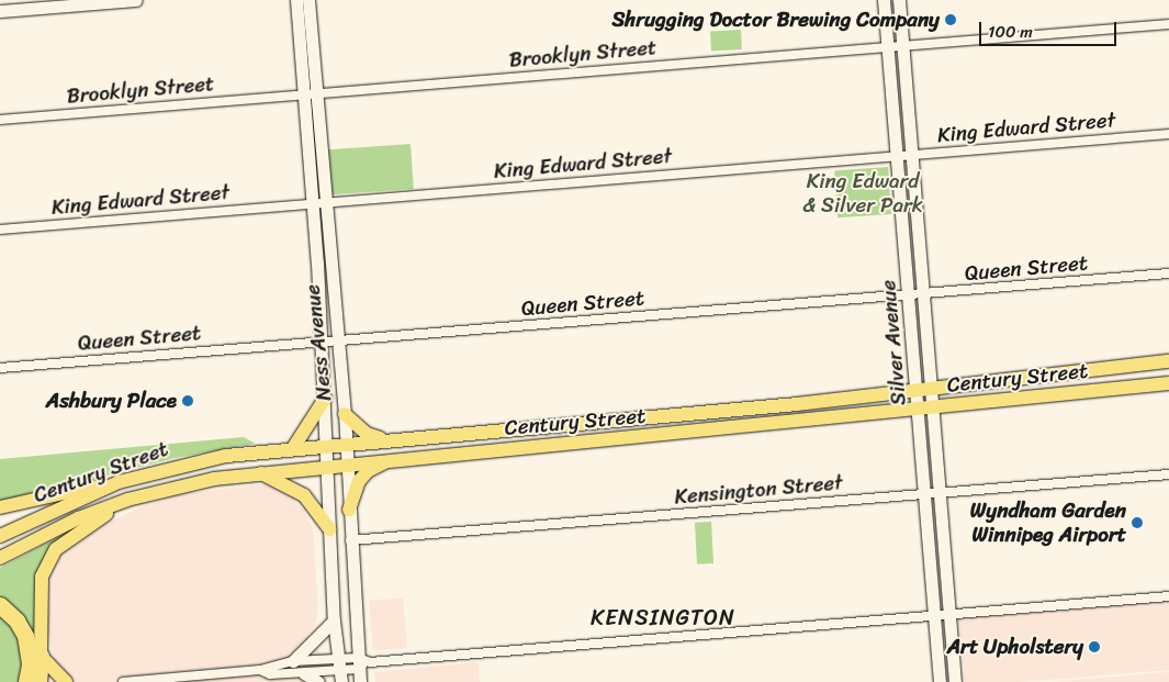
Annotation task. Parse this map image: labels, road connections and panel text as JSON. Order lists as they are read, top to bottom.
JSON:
{
  "streets": {
    "main road": ["Century Street"],
    "street": [
      "Brooklyn Street",
      "King Edward Street",
      "Queen Street",
      "Ness Avenue",
      "Silver Avenue",
      "Kensington Street"
    ]
  },
  "crossings": [
    ["Brooklyn Street", "Ness Avenue"],
    ["Brooklyn Street", "Silver Avenue"],
    ["King Edward Street", "Ness Avenue"],
    ["King Edward Street", "Silver Avenue"],
    ["Queen Street", "Ness Avenue"],
    ["Queen Street", "Silver Avenue"],
    ["Ness Avenue", "Century Street"],
    ["Ness Avenue", "Kensington Street"],
    ["Silver Avenue", "Century Street"],
    ["Silver Avenue", "Kensington Street"]
  ],
  "districts": ["KENSINGTON"],
  "parks": ["King Edward & Silver Park"],
  "places": [
    "Shrugging Doctor Brewing Company",
    "Ashbury Place",
    "Wyndham Garden Winnipeg Airport",
    "Art Upholstery"
  ],
  "scale_bar": "100 m"
}
